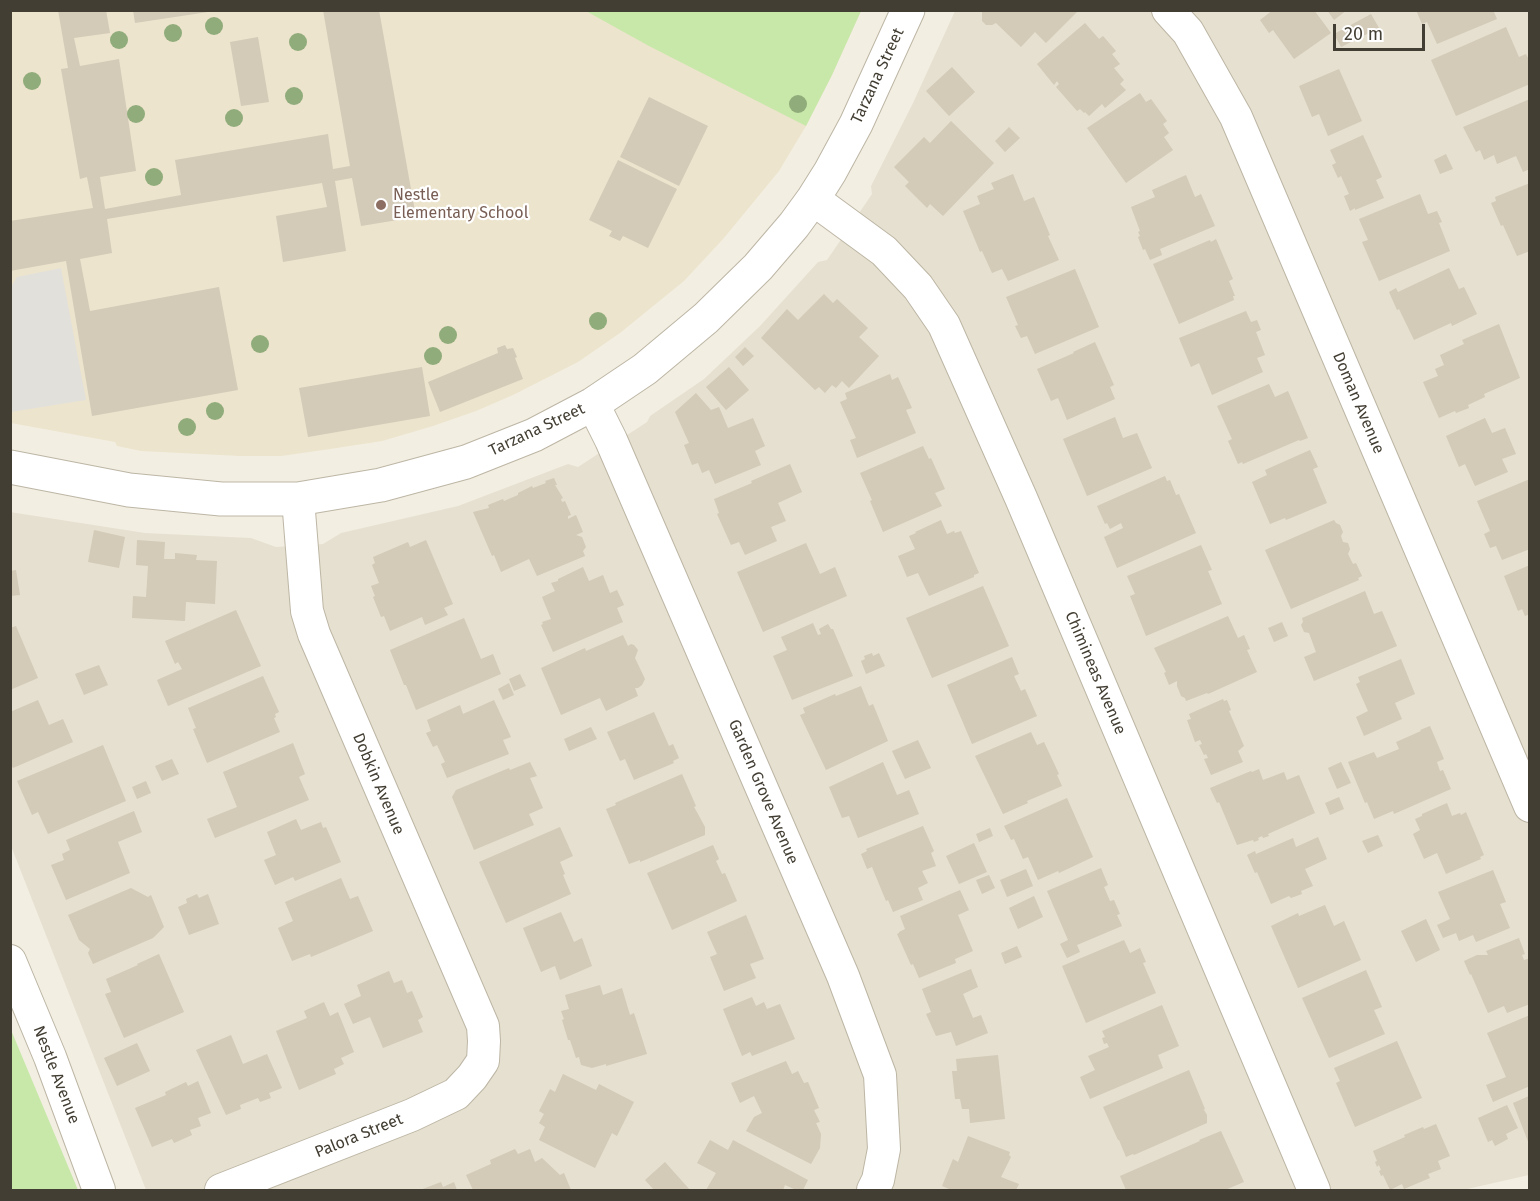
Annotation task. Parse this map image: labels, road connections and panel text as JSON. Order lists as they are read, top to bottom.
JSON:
{
  "streets": {
    "street": [
      "Tarzana Street",
      "Doman Avenue",
      "Chimineas Avenue",
      "Dobkin Avenue",
      "Garden Grove Avenue",
      "Nestle Avenue",
      "Palora Street"
    ]
  },
  "crossings": [
    ["Tarzana Street", "Chimineas Avenue"],
    ["Tarzana Street", "Dobkin Avenue"],
    ["Tarzana Street", "Garden Grove Avenue"],
    ["Dobkin Avenue", "Palora Street"]
  ],
  "places": ["Nestle Elementary School"],
  "scale_bar": "20 m"
}
